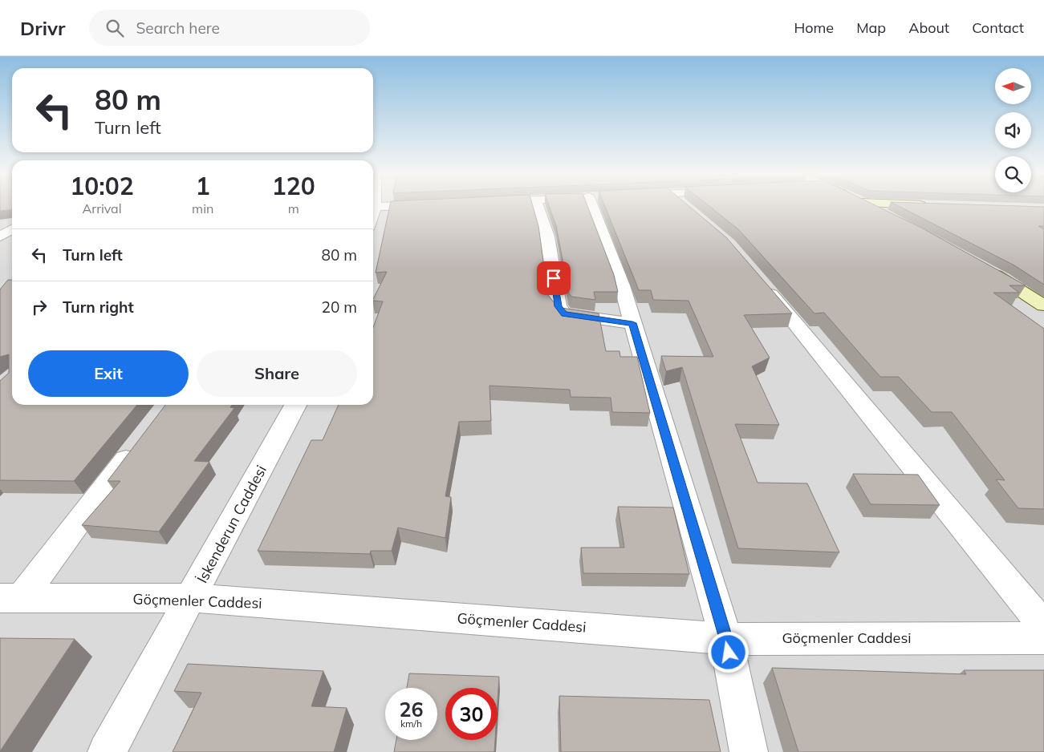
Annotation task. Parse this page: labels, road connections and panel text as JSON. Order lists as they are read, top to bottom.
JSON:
{
  "streets": {
    "street": ["İskenderun Caddesi", "Göçmenler Caddesi"]
  },
  "crossings": [
    ["İskenderun Caddesi", "Göçmenler Caddesi"]
  ],
  "north": "left",
  "page": {
    "header": "Drivr",
    "search": "Search here",
    "nav": [
      "Home",
      "Map",
      "About",
      "Contact"
    ],
    "turn": ["80 m", "Turn left"],
    "eta": [
      "10:02",
      "Arrival",
      "1",
      "min",
      "120",
      "m"
    ],
    "list": [
      {
        "name": "Turn left",
        "value": "80 m"
      },
      {
        "name": "Turn right",
        "value": "20 m"
      }
    ],
    "buttons": ["Exit", "Share"],
    "speed": "26 km/h",
    "limit": "30"
  }
}
